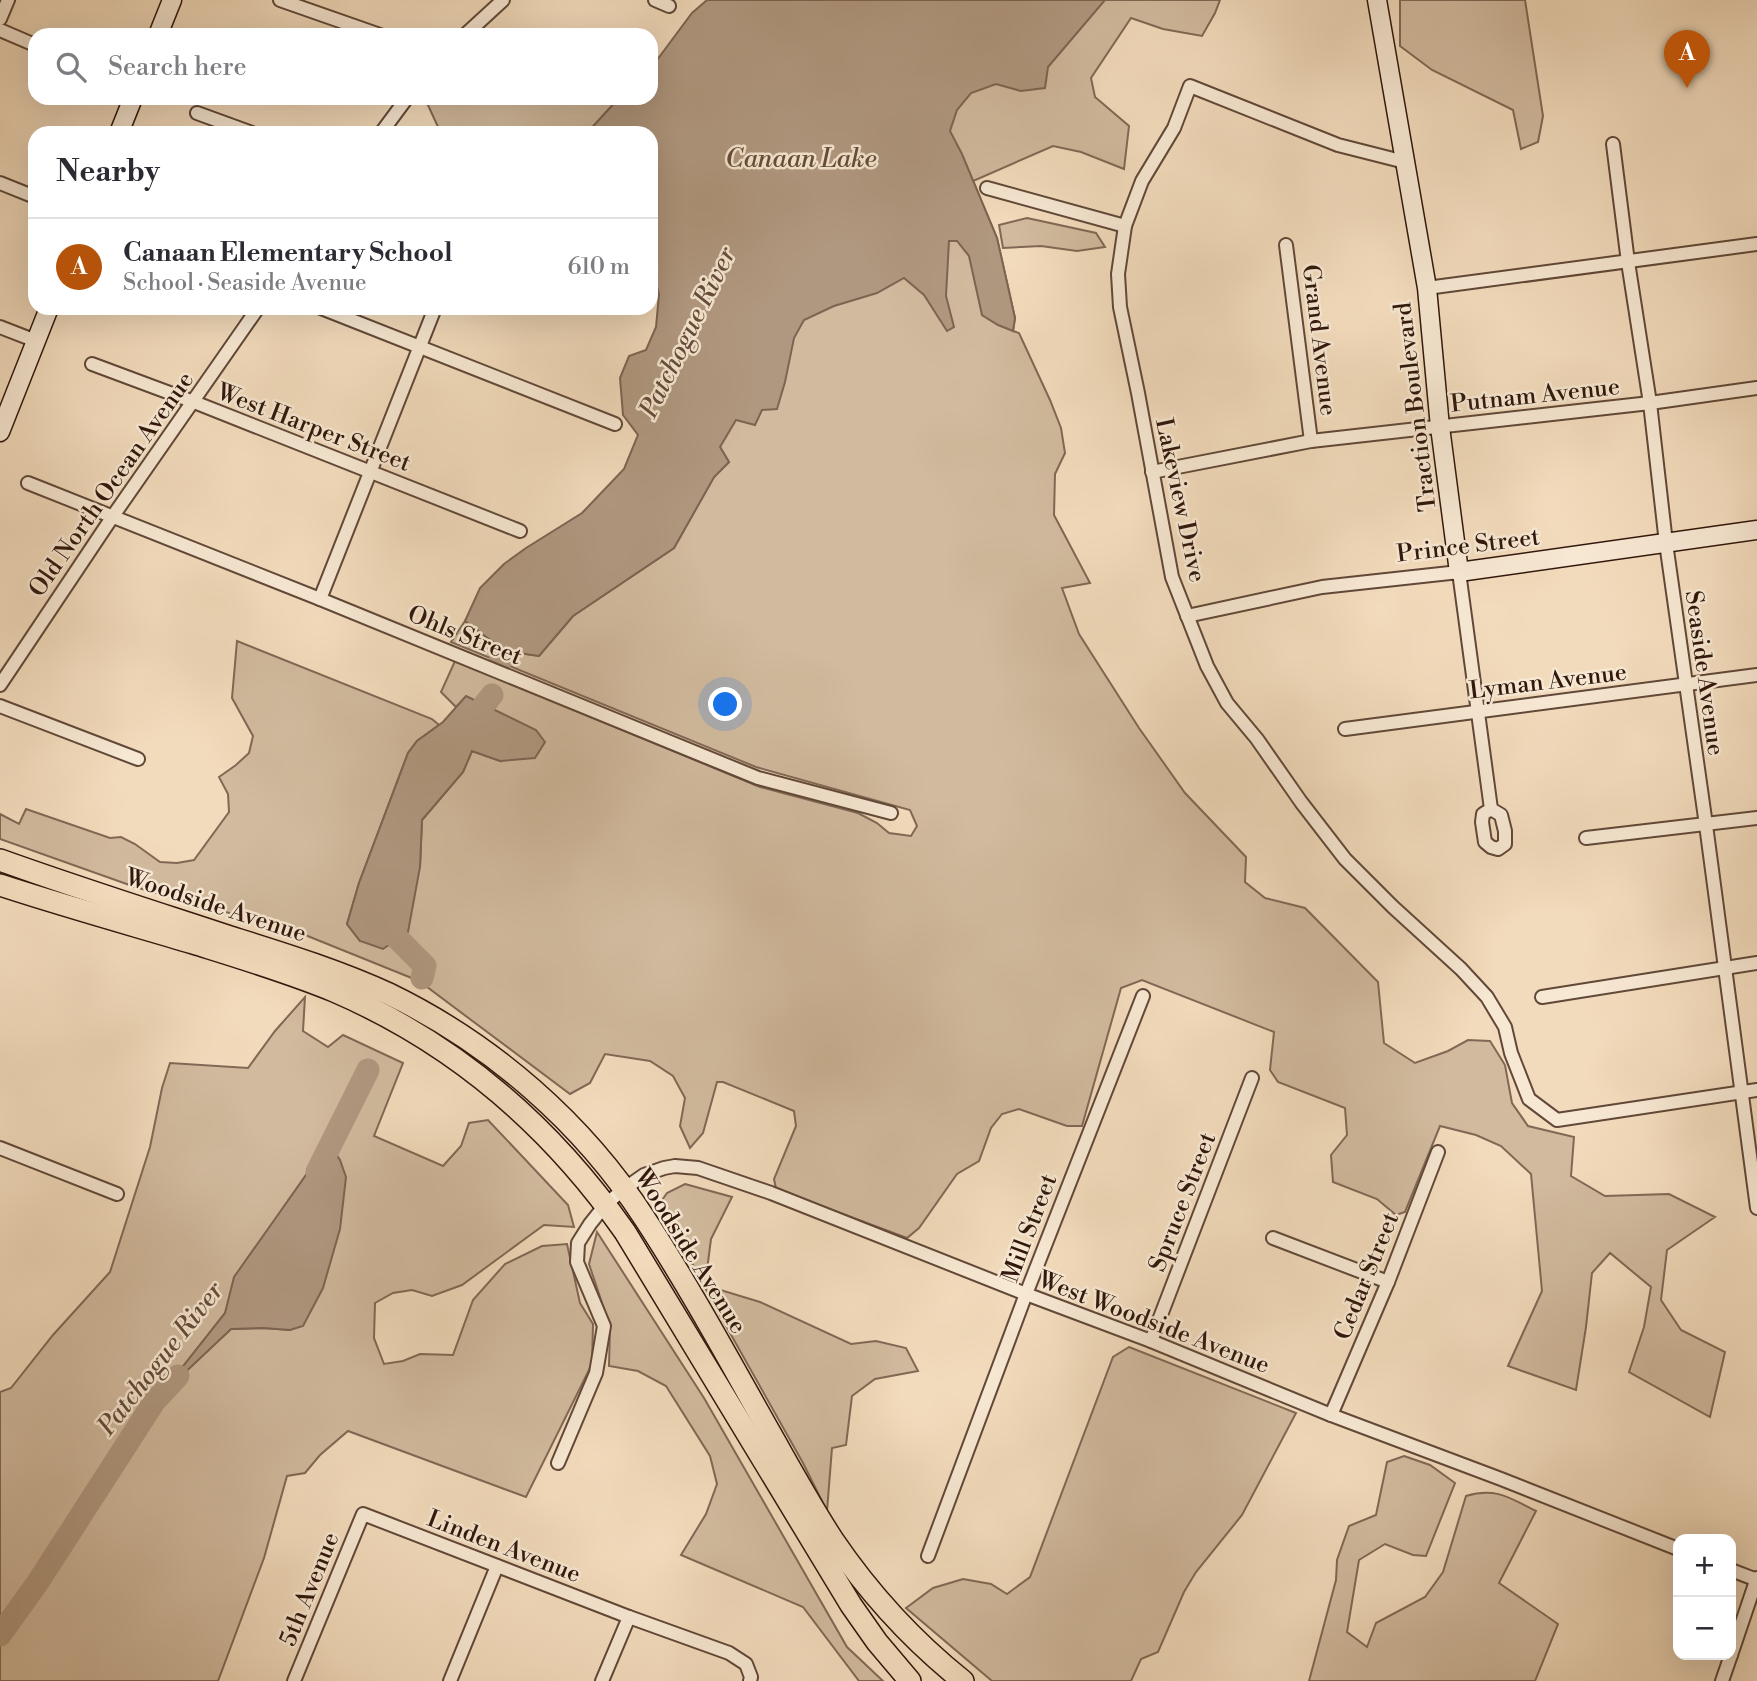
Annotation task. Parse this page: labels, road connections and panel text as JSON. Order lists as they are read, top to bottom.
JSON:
{
  "streets": {
    "main road": ["Woodside Avenue"],
    "street": [
      "Grand Avenue",
      "Putnam Avenue",
      "Traction Boulevard",
      "West Harper Street",
      "Old North Ocean Avenue",
      "Lakeview Drive",
      "Prince Street",
      "Ohls Street",
      "Seaside Avenue",
      "Lyman Avenue",
      "Spruce Street",
      "Mill Street",
      "Cedar Street",
      "West Woodside Avenue",
      "Linden Avenue",
      "5th Avenue"
    ]
  },
  "crossings": [
    ["Grand Avenue", "Putnam Avenue"],
    ["Putnam Avenue", "Traction Boulevard"],
    ["Putnam Avenue", "Lakeview Drive"],
    ["Putnam Avenue", "Seaside Avenue"],
    ["Traction Boulevard", "Lakeview Drive"],
    ["Traction Boulevard", "Prince Street"],
    ["Traction Boulevard", "Lyman Avenue"],
    ["West Harper Street", "Old North Ocean Avenue"],
    ["Old North Ocean Avenue", "Ohls Street"],
    ["Lakeview Drive", "Prince Street"],
    ["Lakeview Drive", "Seaside Avenue"],
    ["Prince Street", "Seaside Avenue"],
    ["Seaside Avenue", "Lyman Avenue"],
    ["Woodside Avenue", "West Woodside Avenue"],
    ["Spruce Street", "West Woodside Avenue"],
    ["Mill Street", "West Woodside Avenue"],
    ["Cedar Street", "West Woodside Avenue"],
    ["Linden Avenue", "5th Avenue"]
  ],
  "water": ["Canaan Lake", "Patchogue River"],
  "page": {
    "search": "Search here",
    "pins": "A",
    "heading": "Nearby",
    "list": [
      {
        "mark": "A",
        "name": "Canaan Elementary School",
        "note": "School · Seaside Avenue",
        "value": "610 m"
      }
    ],
    "map_buttons": ["+", "−"]
  }
}
